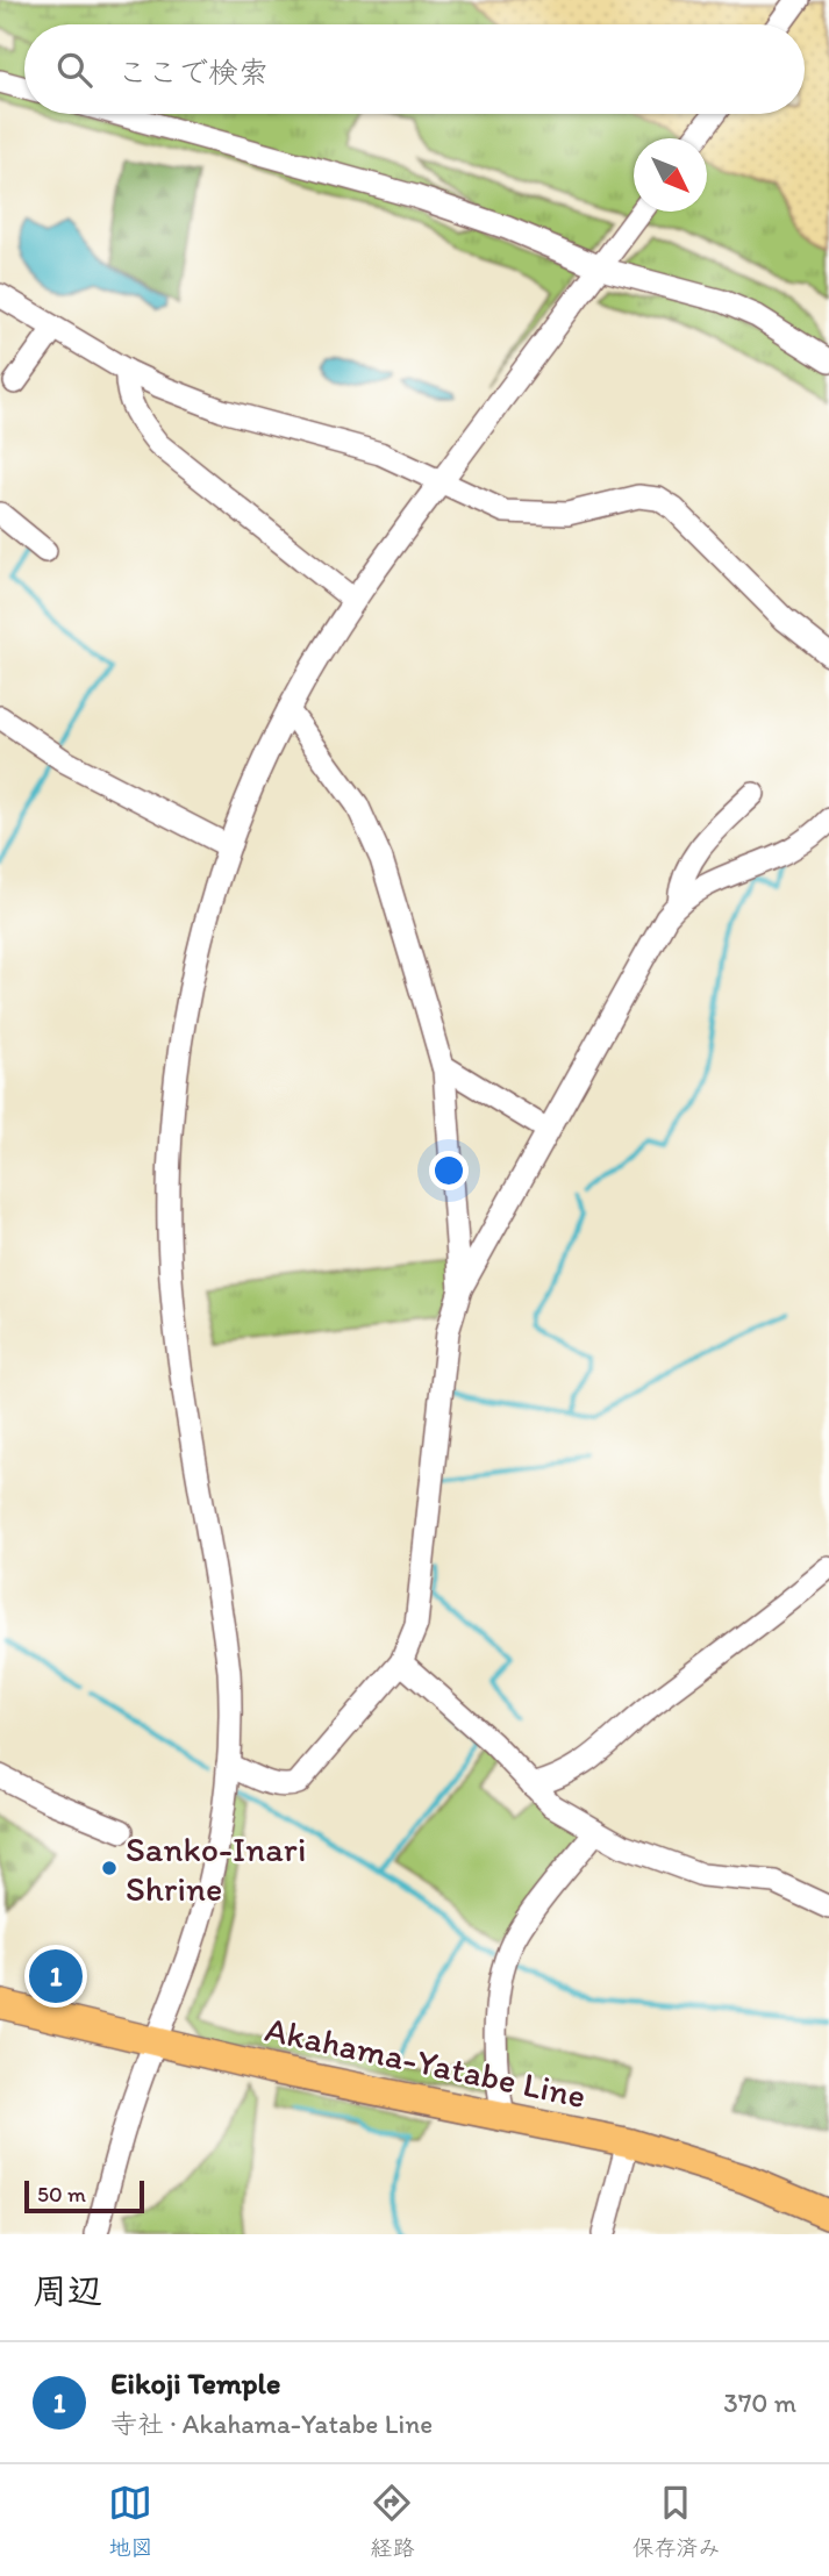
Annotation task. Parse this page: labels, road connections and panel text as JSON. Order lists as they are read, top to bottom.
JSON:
{
  "streets": {
    "main road": ["Akahama-Yatabe Line"]
  },
  "places": ["Sanko-Inari Shrine"],
  "scale_bar": "50 m",
  "north": "bottom right",
  "page": {
    "search": "ここで検索",
    "pins": "1",
    "scale": "50 m",
    "heading": "周辺",
    "list": [
      {
        "mark": "1",
        "name": "Eikoji Temple",
        "note": "寺社 · Akahama-Yatabe Line",
        "value": "370 m"
      }
    ],
    "nav": ["地図", "経路", "保存済み"]
  }
}
